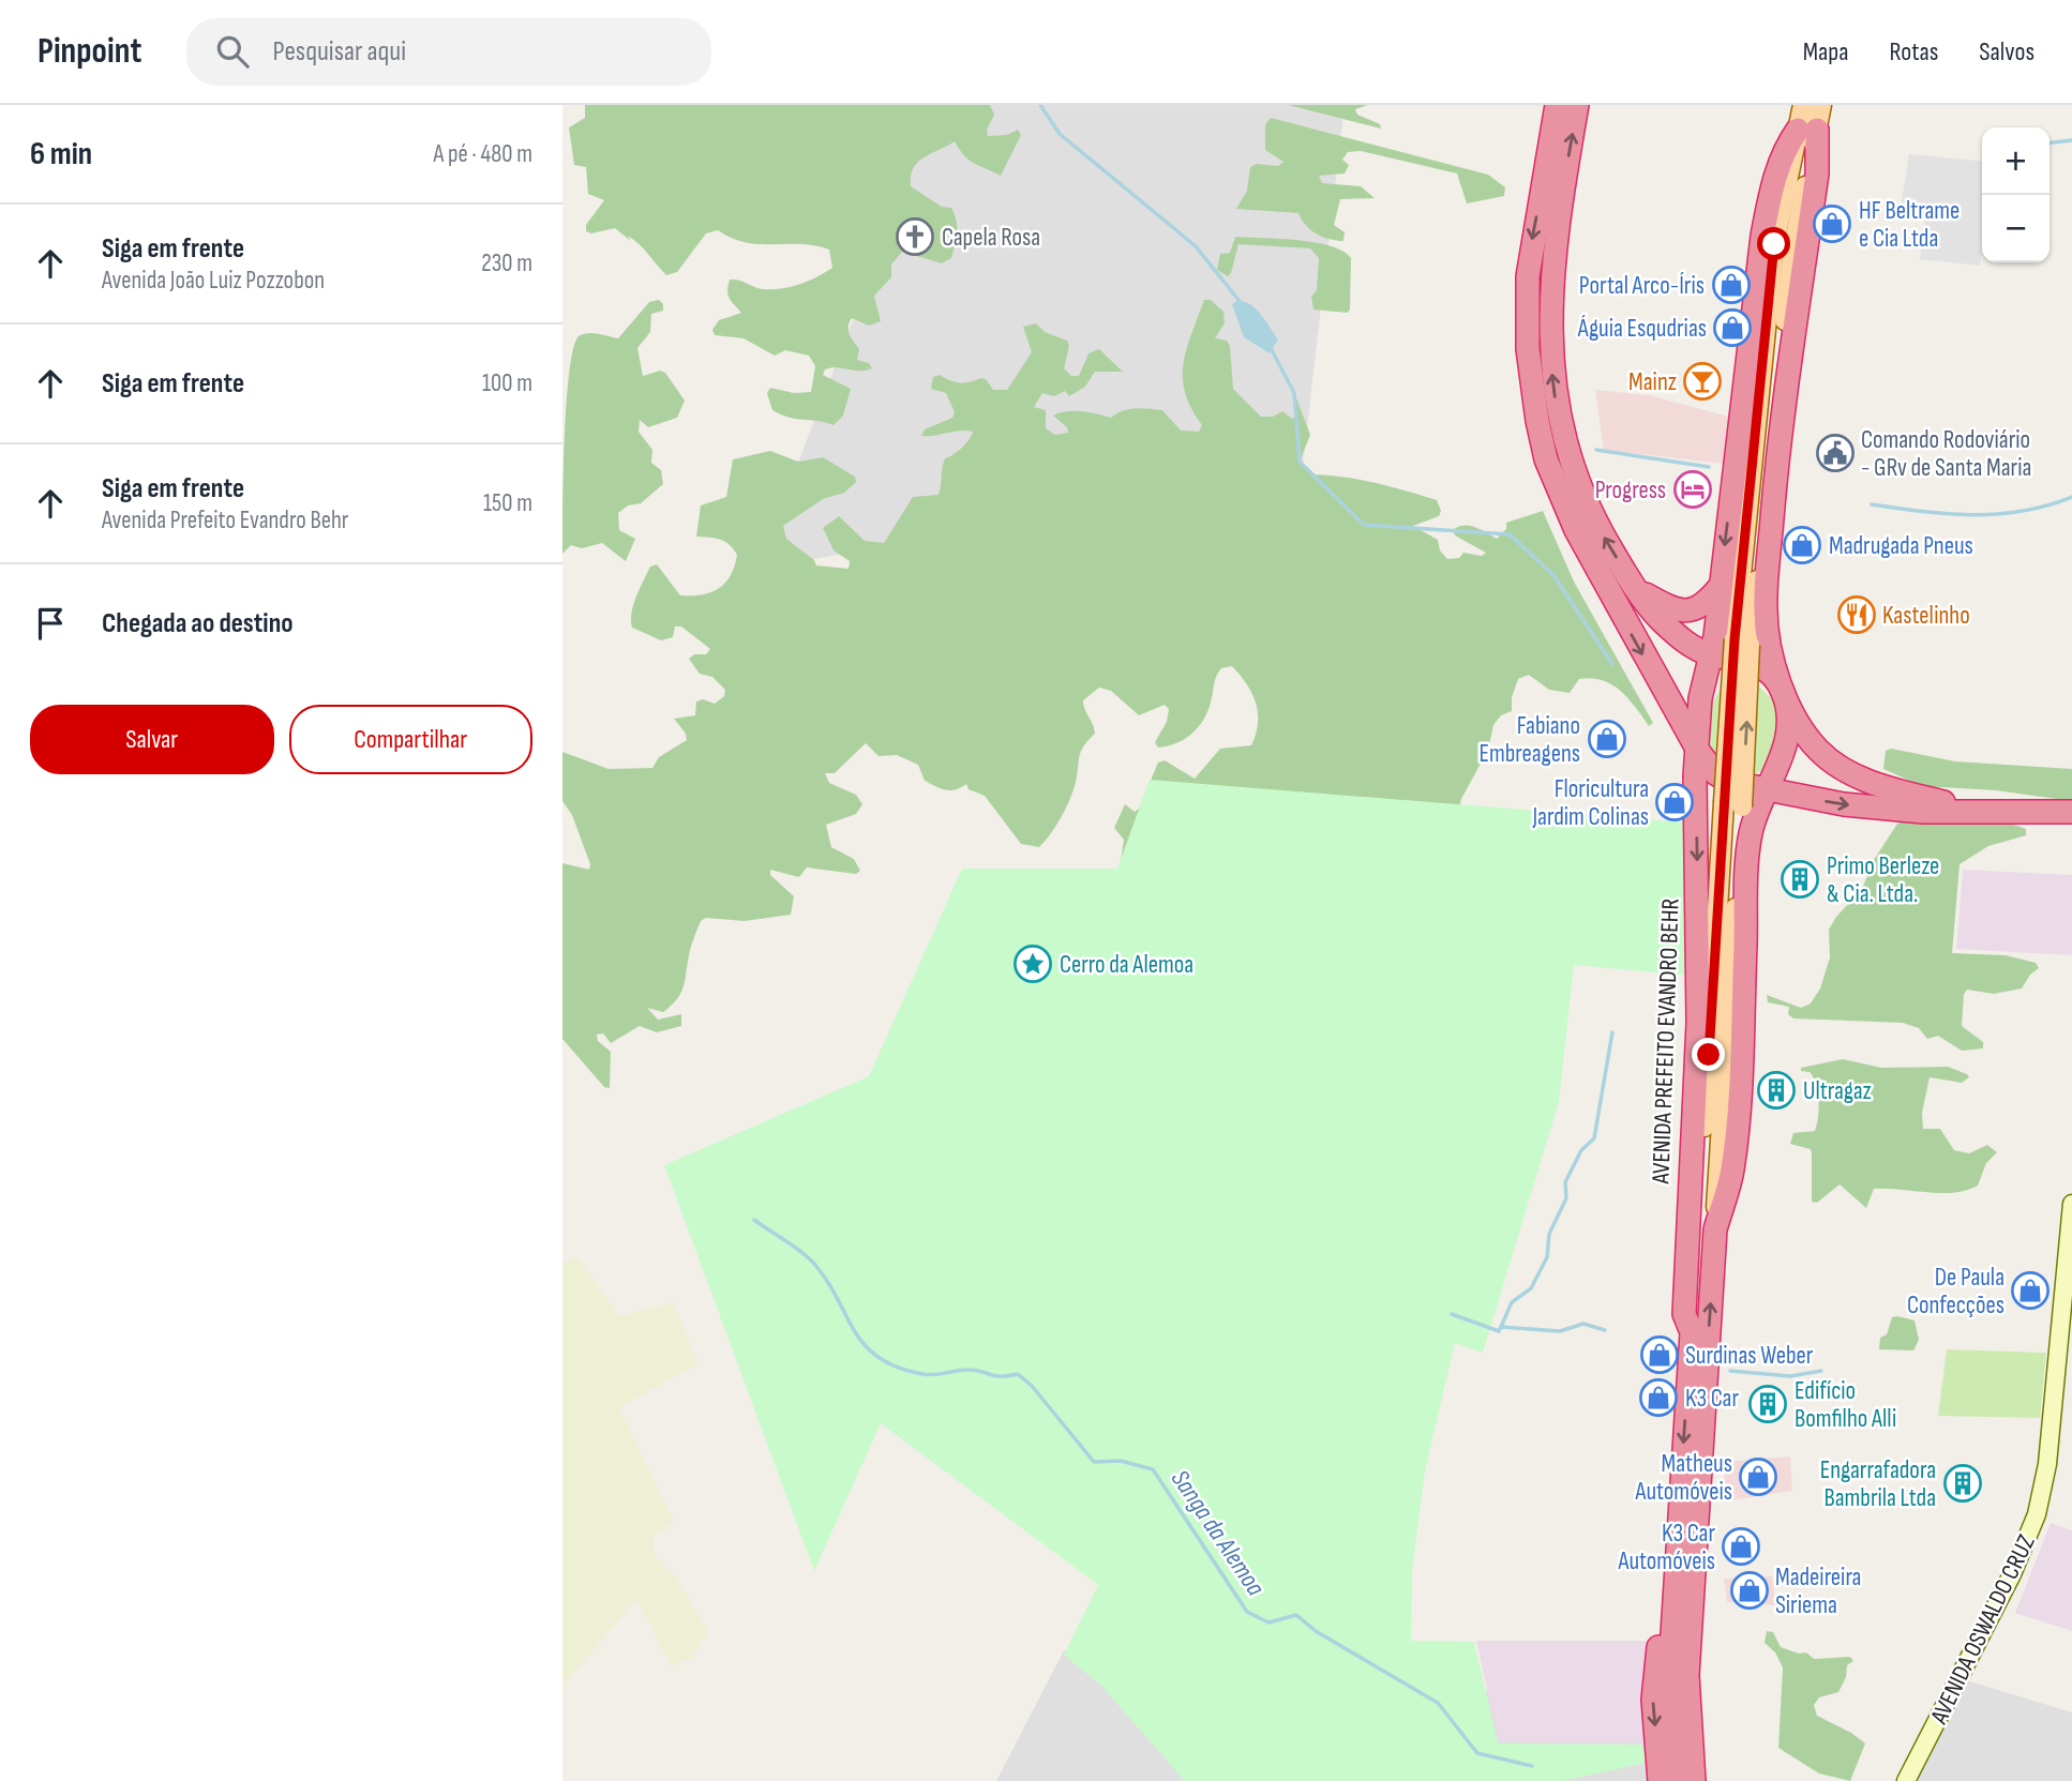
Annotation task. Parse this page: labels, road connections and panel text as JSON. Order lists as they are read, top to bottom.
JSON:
{
  "streets": {
    "highway": ["AVENIDA PREFEITO EVANDRO BEHR"],
    "street": ["AVENIDA OSWALDO CRUZ"]
  },
  "water": ["Sanga da Alemoa"],
  "places": {
    "shop": [
      "HF Beltrame e Cia Ltda",
      "Portal Arco-Íris",
      "Águia Esqudrias",
      "Madrugada Pneus",
      "Fabiano Embreagens",
      "Floricultura Jardim Colinas",
      "De Paula Confecções",
      "Surdinas Weber",
      "K3 Car",
      "Matheus Automóveis",
      "K3 Car Automóveis",
      "Madeireira Siriema"
    ],
    "church": ["Capela Rosa"],
    "bar": ["Mainz"],
    "public building": ["Comando Rodoviário - GRv de Santa Maria"],
    "hotel": ["Progress"],
    "restaurant": ["Kastelinho"],
    "building": [
      "Primo Berleze & Cia. Ltda.",
      "Ultragaz",
      "Edifício Bomfilho Alli",
      "Engarrafadora Bambrila Ltda"
    ],
    "place": ["Cerro da Alemoa"]
  },
  "page": {
    "header": "Pinpoint",
    "search": "Pesquisar aqui",
    "nav": ["Mapa", "Rotas", "Salvos"],
    "heading": ["6 min", "A pé · 480 m"],
    "map_buttons": ["+", "−"],
    "list": [
      ["Siga em frente", "Avenida João Luiz Pozzobon", "230 m"],
      ["Siga em frente", "100 m"],
      ["Siga em frente", "Avenida Prefeito Evandro Behr", "150 m"],
      "Chegada ao destino"
    ],
    "buttons": ["Salvar", "Compartilhar"]
  }
}
